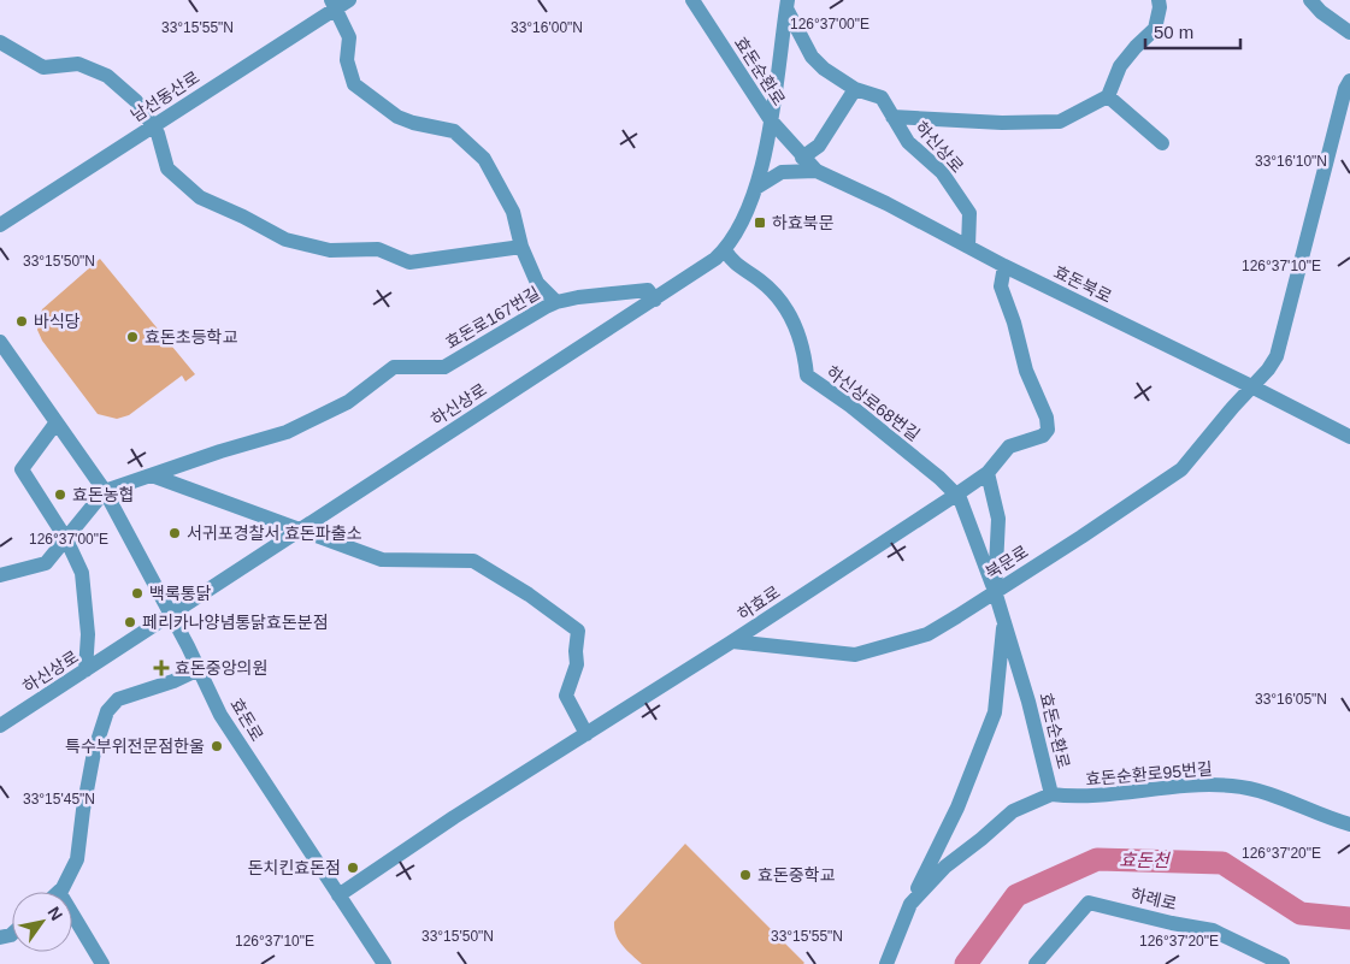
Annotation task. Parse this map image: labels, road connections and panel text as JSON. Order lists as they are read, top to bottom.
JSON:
{
  "streets": {
    "street": [
      "효돈순환로",
      "남선동산로",
      "하신상로",
      "효돈북로",
      "효돈로167번길",
      "하신상로68번길",
      "북문로",
      "하효로",
      "효돈로",
      "효돈순환로95번길",
      "하례로"
    ]
  },
  "crossings": [
    ["효돈순환로", "하신상로"],
    ["효돈순환로", "효돈북로"],
    ["효돈순환로", "하신상로68번길"],
    ["효돈순환로", "북문로"],
    ["효돈순환로", "하효로"],
    ["효돈순환로", "효돈순환로95번길"],
    ["하신상로", "효돈북로"],
    ["하신상로", "효돈로167번길"],
    ["하신상로", "하신상로68번길"],
    ["하신상로", "효돈로"],
    ["효돈북로", "북문로"],
    ["효돈북로", "하효로"],
    ["효돈로167번길", "효돈로"],
    ["하신상로68번길", "북문로"],
    ["하신상로68번길", "하효로"],
    ["북문로", "하효로"],
    ["하효로", "효돈로"]
  ],
  "water": ["효돈천"],
  "places": {
    "transit": ["하효북문"],
    "other": [
      "바식당",
      "효돈초등학교",
      "효돈농협",
      "서귀포경찰서 효돈파출소",
      "백록통닭",
      "페리카나양념통닭효돈분점",
      "특수부위전문점한울",
      "돈치킨효돈점",
      "효돈중학교"
    ],
    "health": ["효돈중앙의원"]
  },
  "scale_bar": "50 m",
  "north": "top right",
  "coordinates": [
    "126°37'00\"E",
    "33°15'55\"N",
    "33°16'00\"N",
    "33°16'10\"N",
    "33°15'50\"N",
    "126°37'10\"E",
    "33°16'05\"N",
    "33°15'45\"N",
    "126°37'20\"E"
  ]
}
